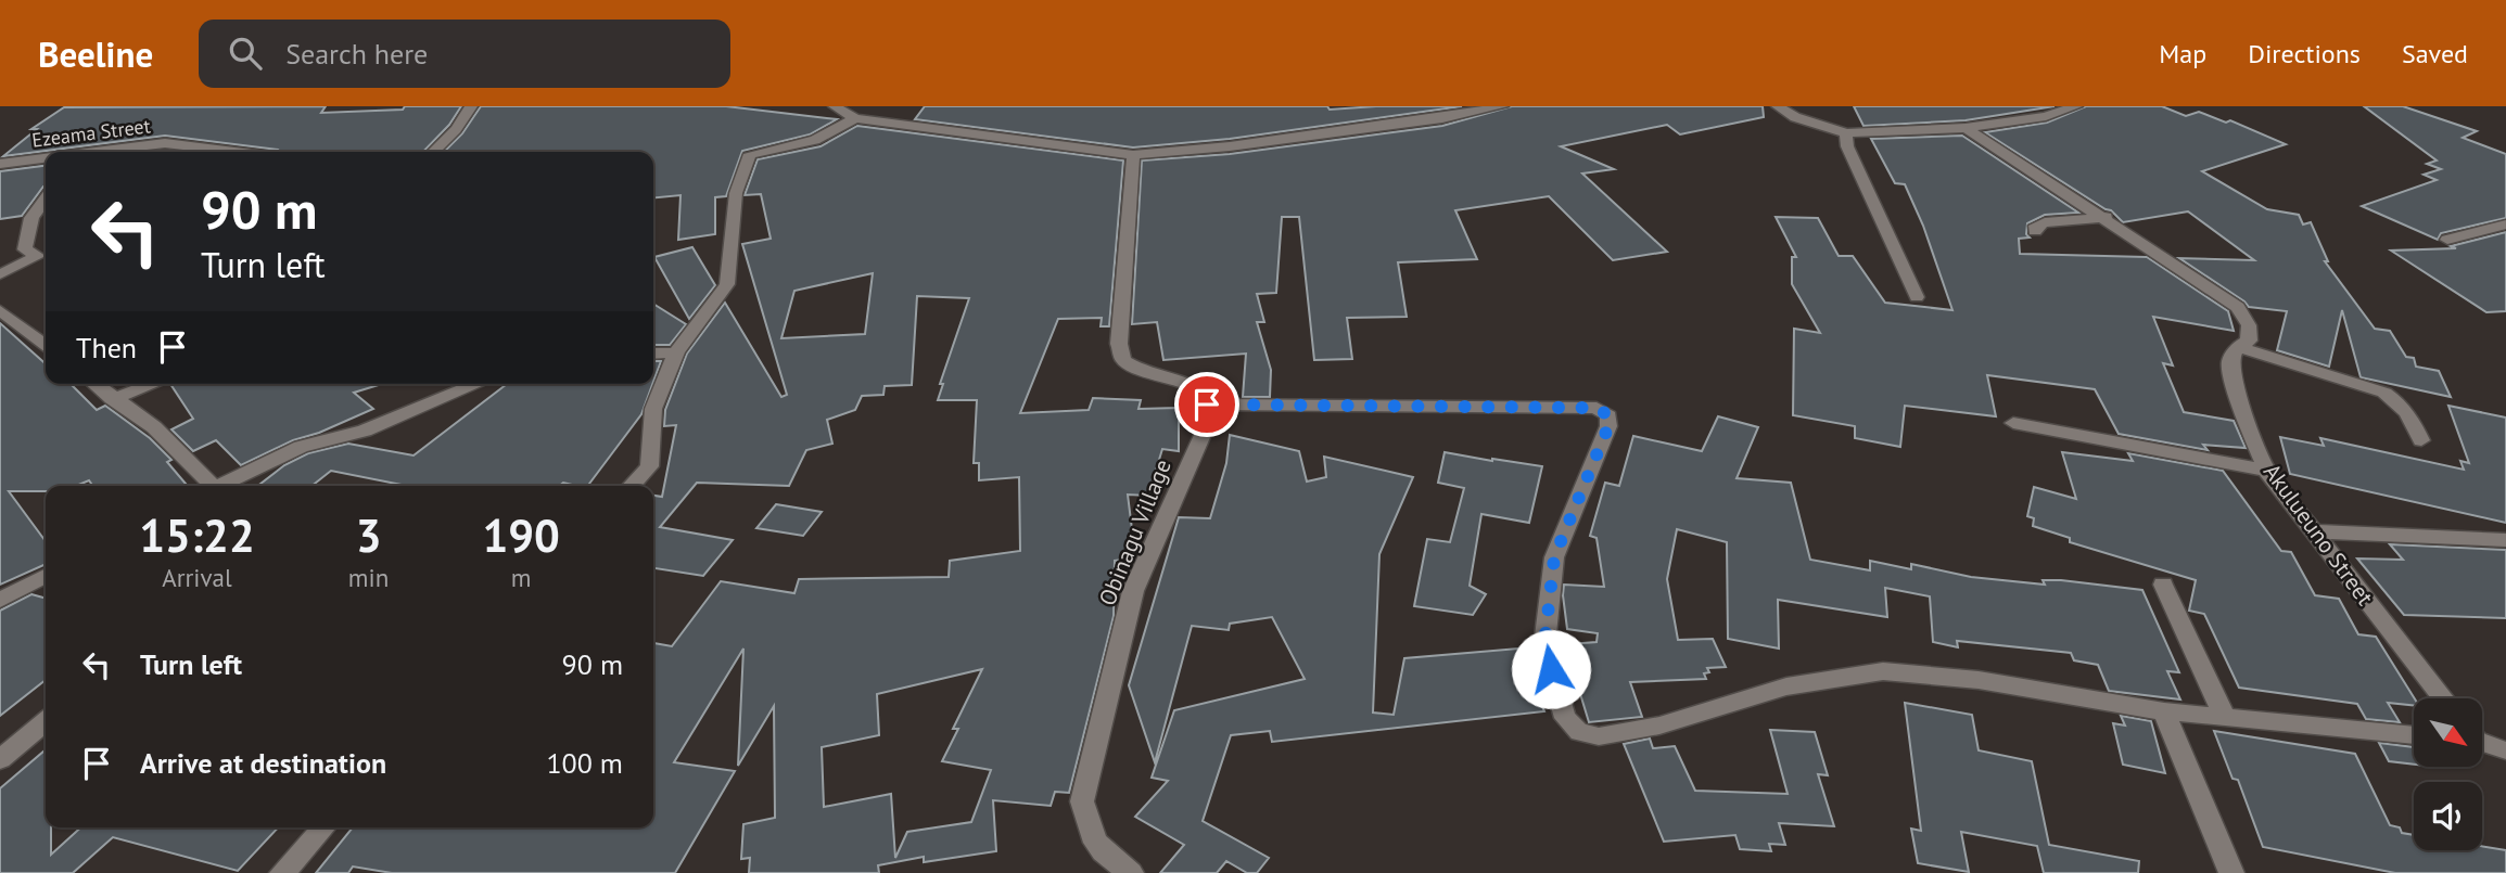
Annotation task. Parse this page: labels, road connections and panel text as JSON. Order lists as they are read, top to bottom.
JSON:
{
  "streets": {
    "street": ["Ezeama Street", "Obinagu Village", "Akulueuno Street"]
  },
  "north": "bottom right",
  "page": {
    "header": "Beeline",
    "search": "Search here",
    "nav": ["Map", "Directions", "Saved"],
    "turn": ["90 m", "Turn left"],
    "then": "Then",
    "eta": [
      "15:22",
      "Arrival",
      "3",
      "min",
      "190",
      "m"
    ],
    "list": [
      {
        "name": "Turn left",
        "value": "90 m"
      },
      {
        "name": "Arrive at destination",
        "value": "100 m"
      }
    ]
  }
}
